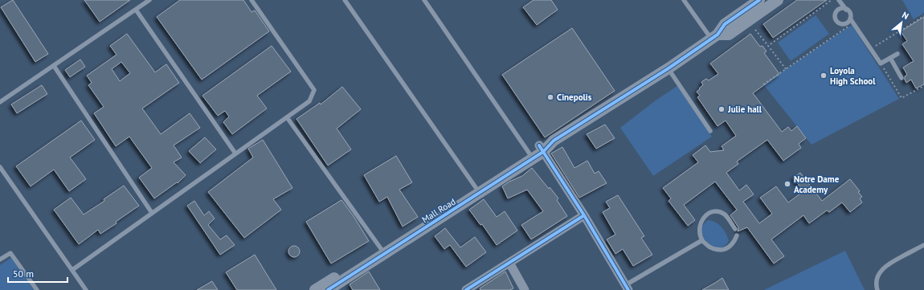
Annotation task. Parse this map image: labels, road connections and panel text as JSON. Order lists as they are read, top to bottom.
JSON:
{
  "streets": {
    "street": ["Mall Road"]
  },
  "places": [
    "Loyola High School",
    "Cinepolis",
    "Julie hall",
    "Notre Dame Academy"
  ],
  "scale_bar": "50 m",
  "north": "top right"
}
